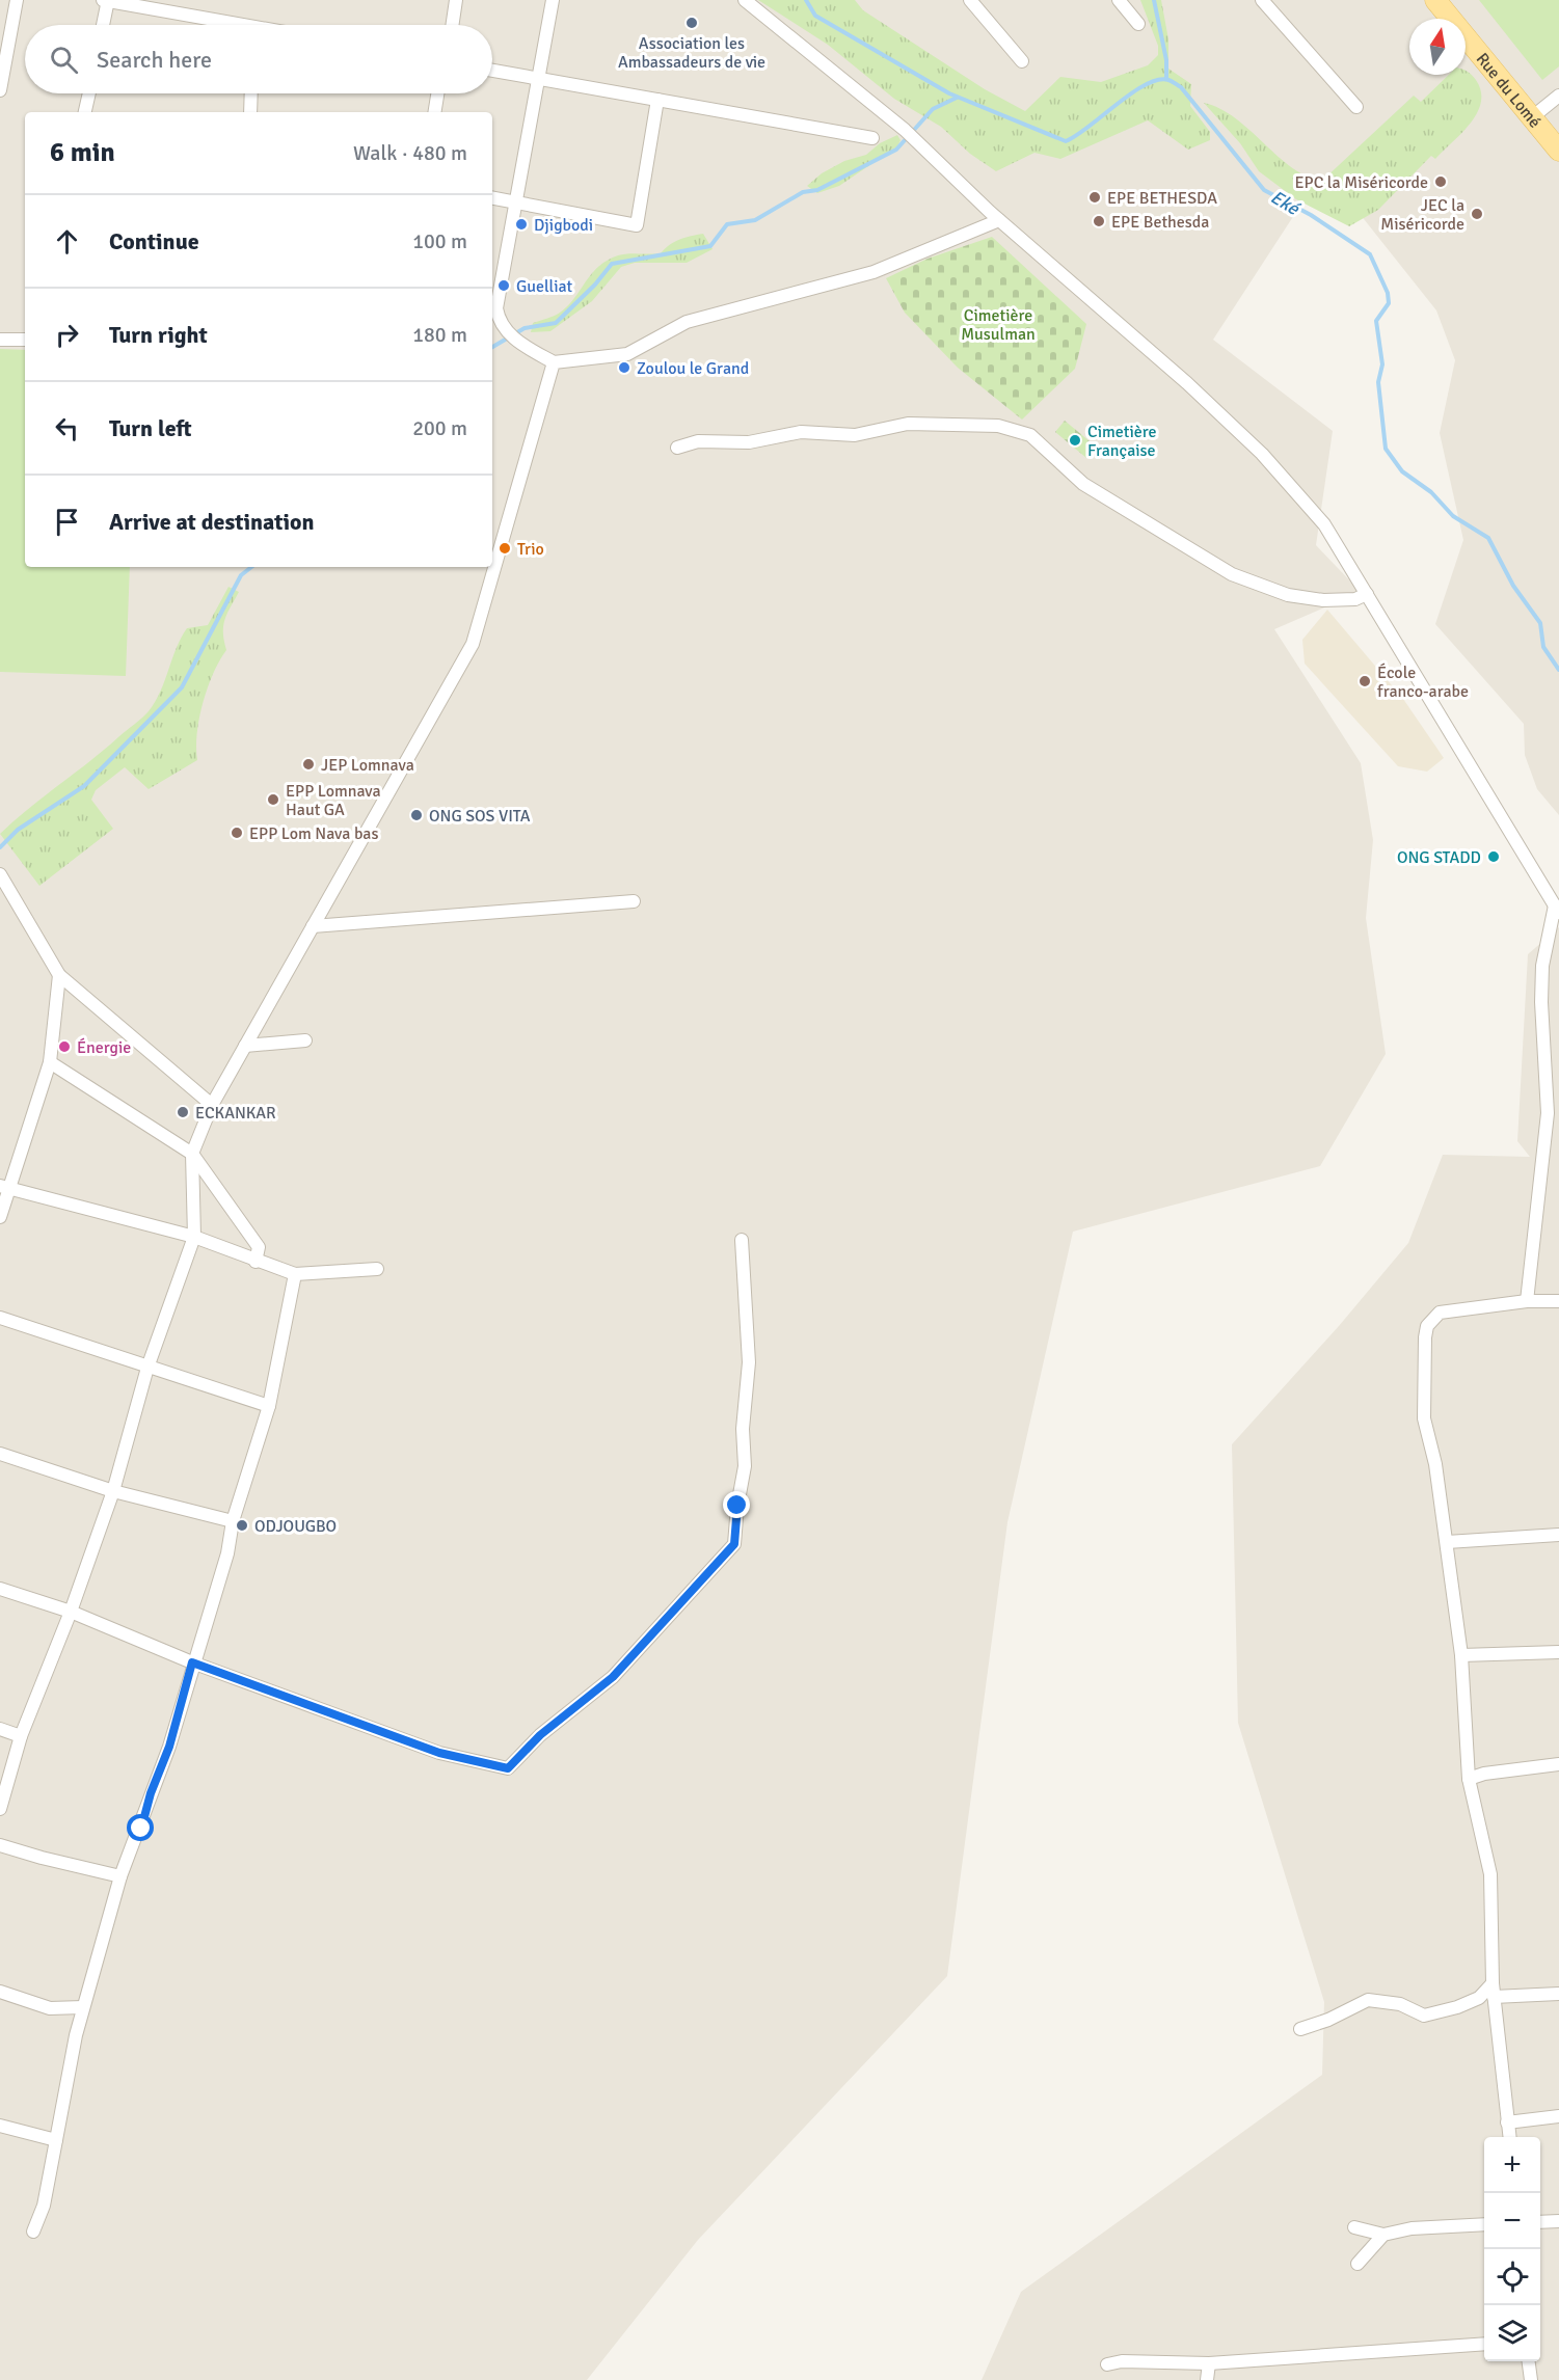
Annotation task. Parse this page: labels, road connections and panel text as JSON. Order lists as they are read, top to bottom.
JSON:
{
  "streets": {
    "main road": ["Rue du Lomé"]
  },
  "water": ["Eké"],
  "parks": ["Cimetière Musulman"],
  "places": [
    "Association les Ambassadeurs de vie",
    "EPC la Miséricorde",
    "EPE BETHESDA",
    "JEC la Miséricorde",
    "EPE Bethesda",
    "Djigbodi",
    "Guelliat",
    "Zoulou le Grand",
    "Cimetière Française",
    "Trio",
    "École franco-arabe",
    "JEP Lomnava",
    "EPP Lomnava Haut GA",
    "ONG SOS VITA",
    "EPP Lom Nava bas",
    "ONG STADD",
    "Énergie",
    "ECKANKAR",
    "ODJOUGBO"
  ],
  "north": "top",
  "page": {
    "search": "Search here",
    "heading": ["6 min", "Walk · 480 m"],
    "list": [
      ["Continue", "100 m"],
      ["Turn right", "180 m"],
      ["Turn left", "200 m"],
      "Arrive at destination"
    ],
    "map_buttons": ["+", "−"]
  }
}
